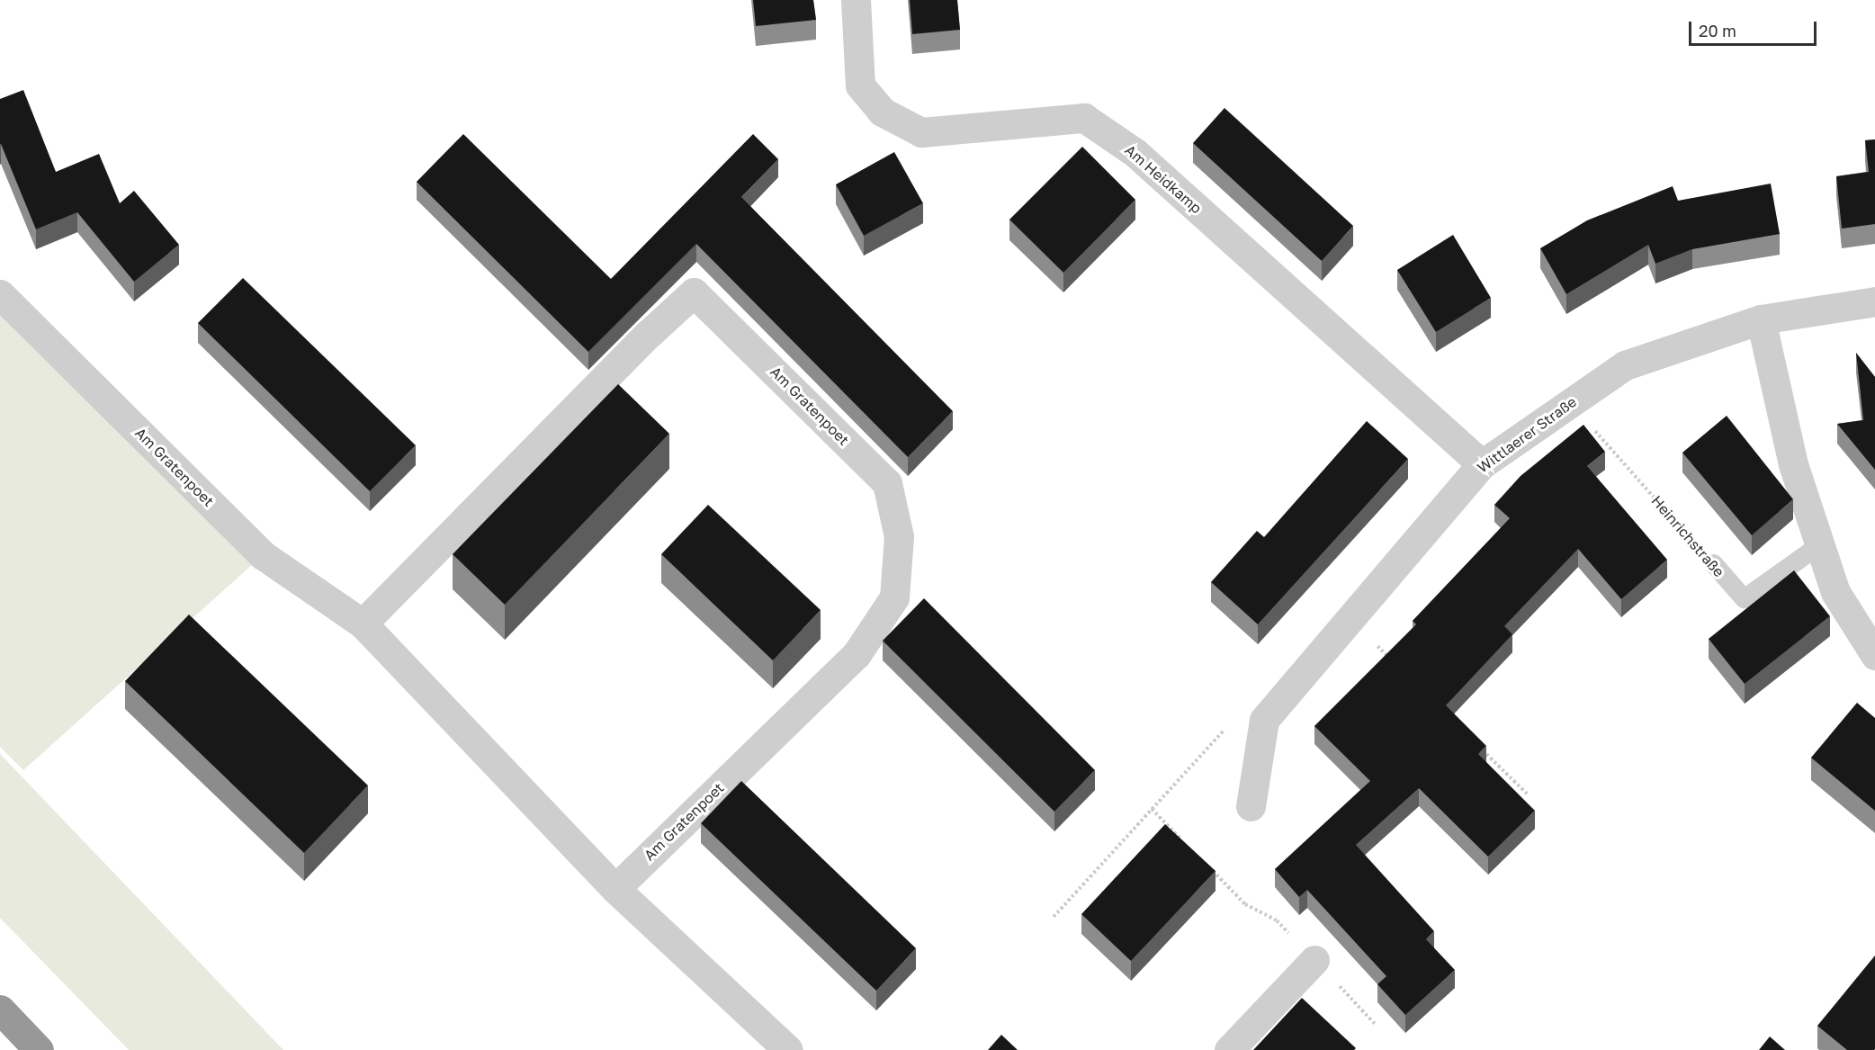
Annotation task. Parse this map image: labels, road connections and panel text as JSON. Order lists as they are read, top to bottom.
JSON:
{
  "streets": {
    "street": ["Am Heidkamp", "Am Gratenpoet", "Wittlaerer Straße"],
    "lane": ["Heinrichstraße"]
  },
  "crossings": [
    ["Am Heidkamp", "Wittlaerer Straße"],
    ["Wittlaerer Straße", "Heinrichstraße"]
  ],
  "scale_bar": "20 m"
}
